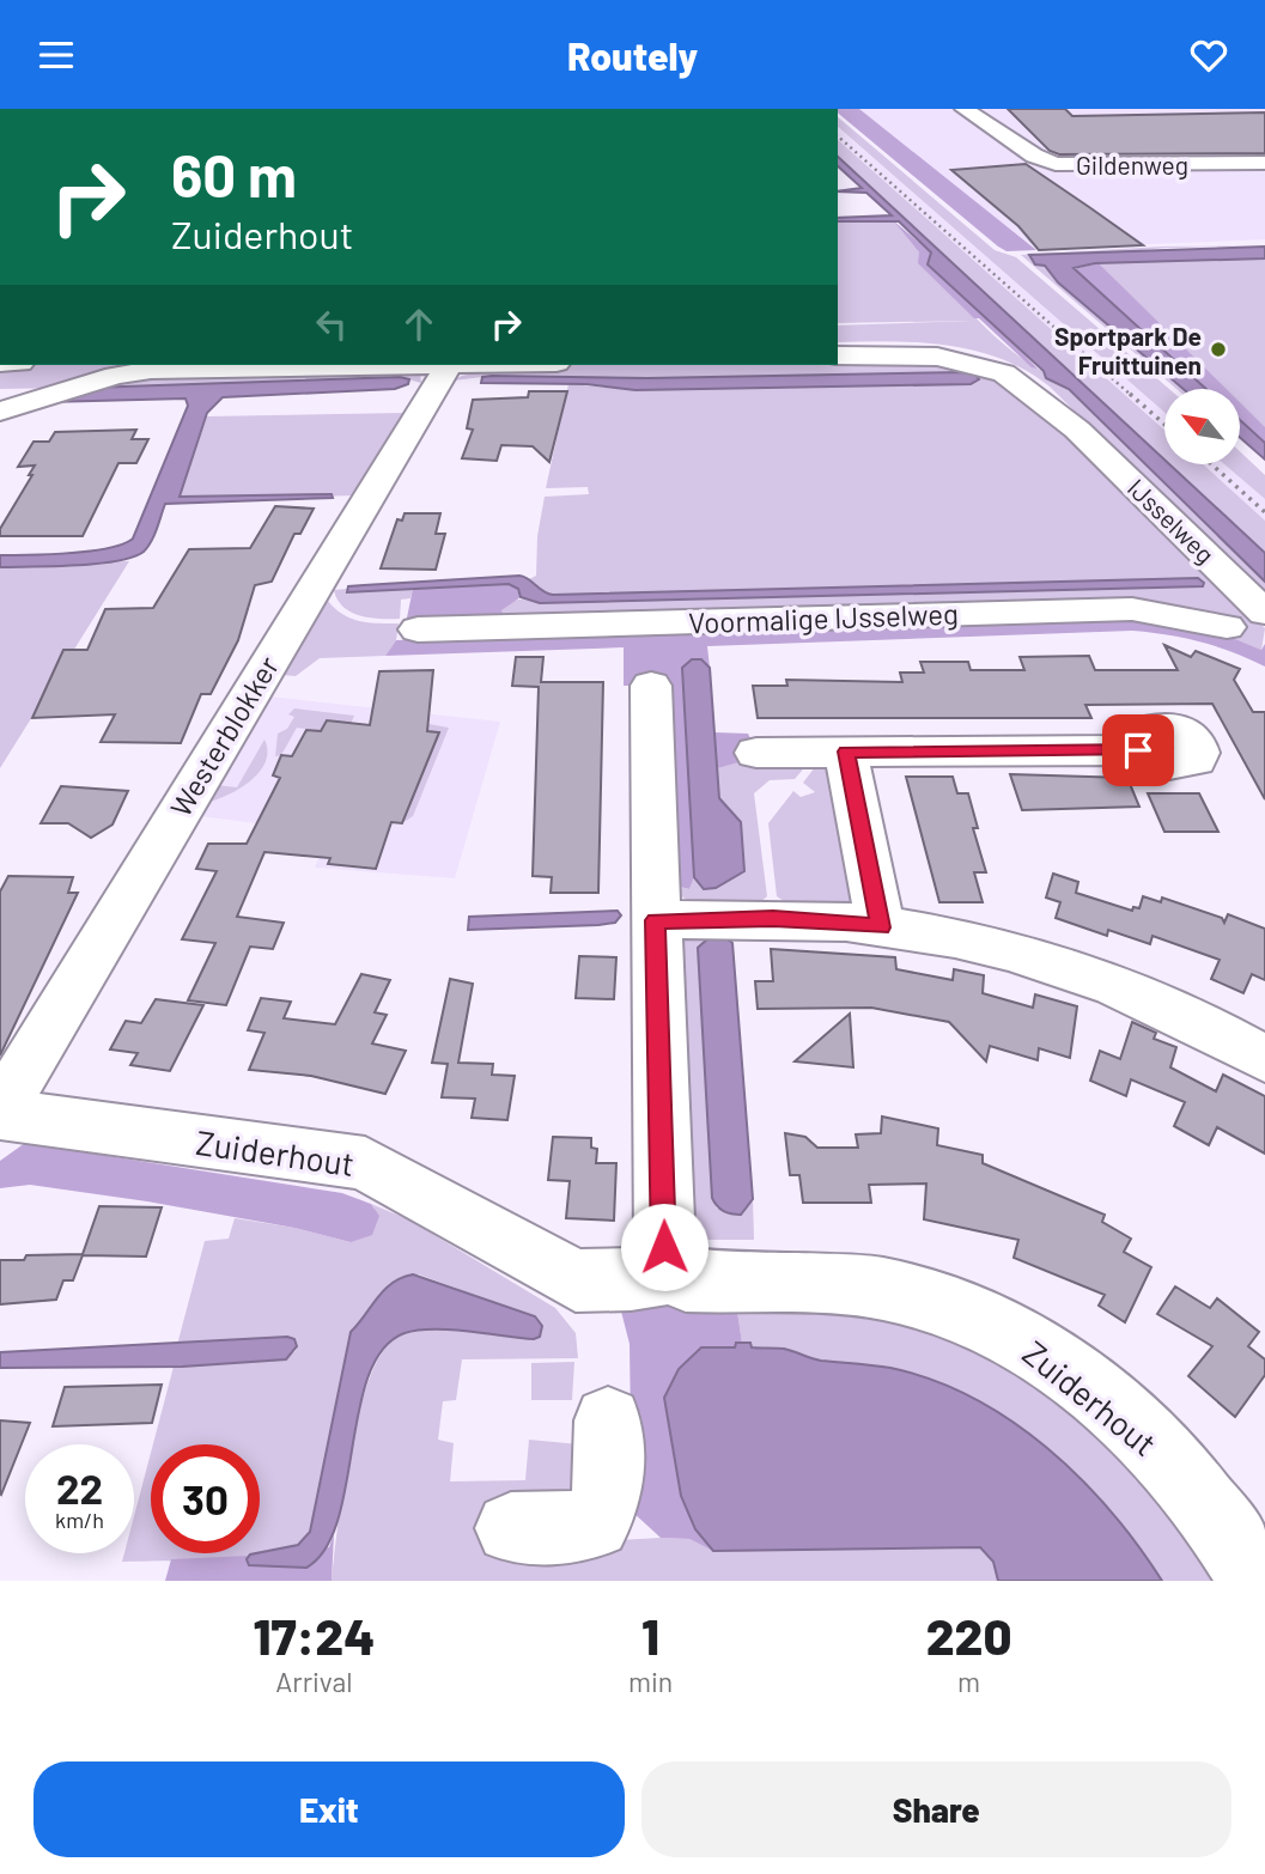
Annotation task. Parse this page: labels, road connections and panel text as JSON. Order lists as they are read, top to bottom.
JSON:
{
  "streets": {
    "street": [
      "Gildenweg",
      "IJsselweg",
      "Voormalige IJsselweg",
      "Westerblokker",
      "Zuiderhout"
    ]
  },
  "crossings": [
    ["Westerblokker", "Zuiderhout"]
  ],
  "places": ["Sportpark De Fruittuinen"],
  "north": "top left",
  "page": {
    "header": "Routely",
    "turn": ["60 m", "Zuiderhout"],
    "speed": "22 km/h",
    "limit": "30",
    "eta": [
      "17:24",
      "Arrival",
      "1",
      "min",
      "220",
      "m"
    ],
    "buttons": ["Exit", "Share"]
  }
}
